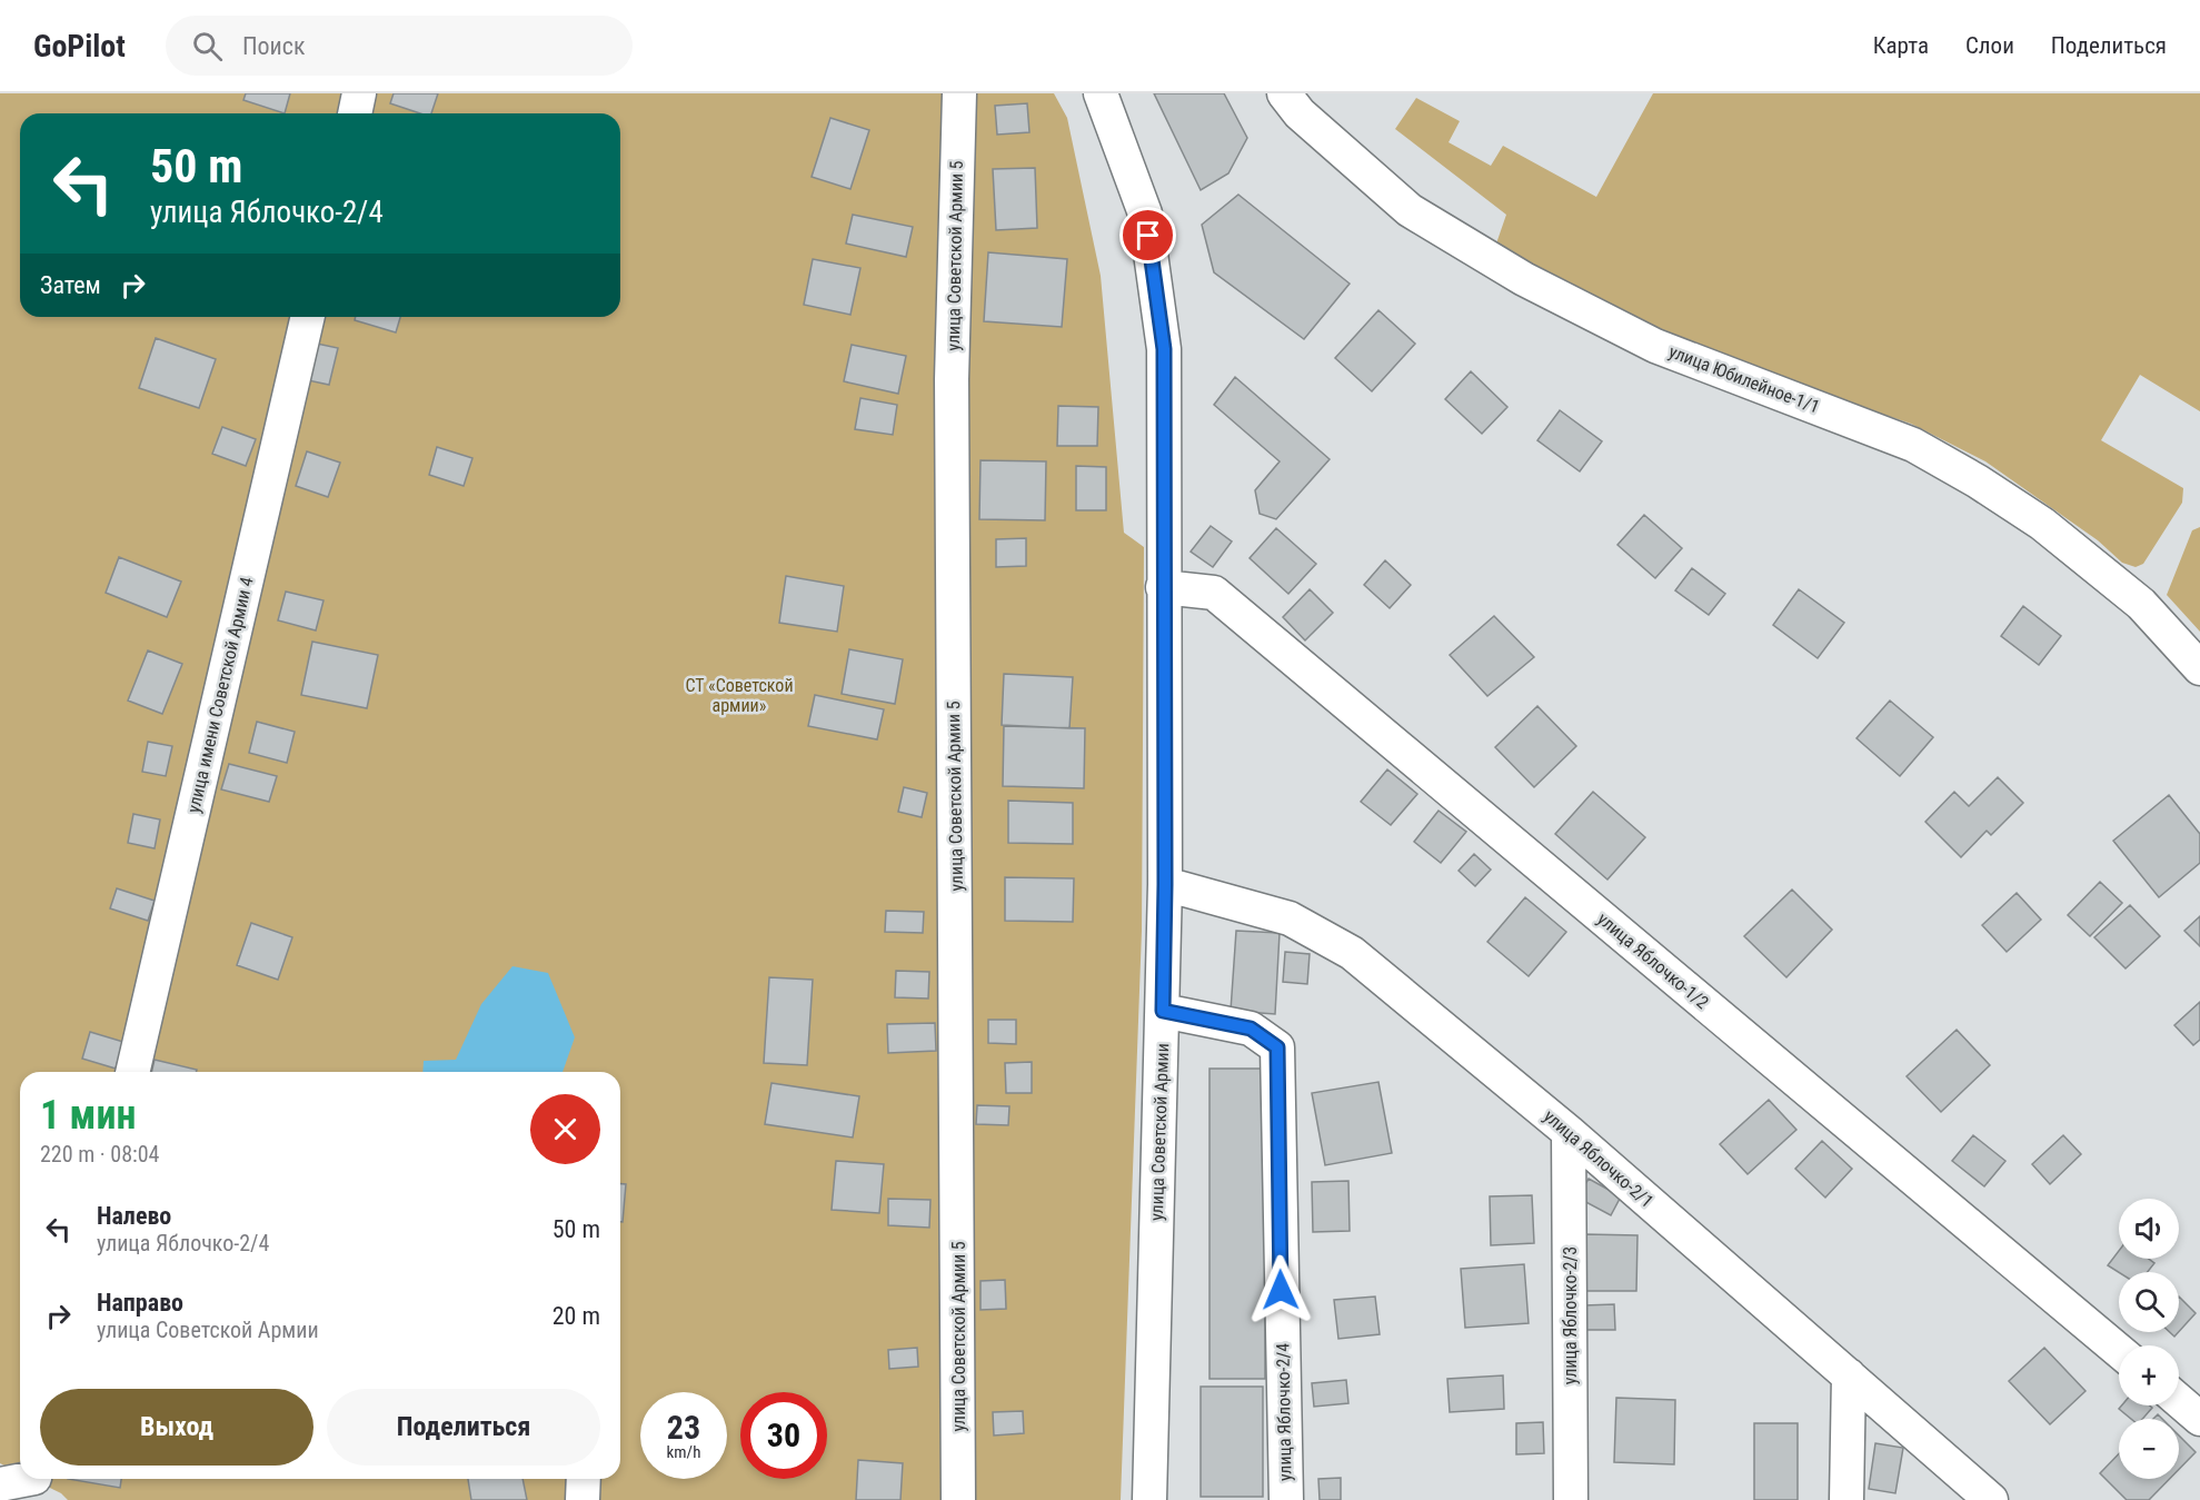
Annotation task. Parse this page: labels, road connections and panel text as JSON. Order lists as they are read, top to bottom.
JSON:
{
  "streets": {
    "street": [
      "улица Советской Армии 5",
      "улица Юбилейное-1/1",
      "улица имени Советской Армии 4",
      "улица Яблочко-1/2",
      "улица Советской Армии",
      "улица Яблочко-2/1",
      "улица Яблочко-2/3",
      "улица Яблочко-2/4"
    ]
  },
  "crossings": [
    ["улица Яблочко-1/2", "улица Советской Армии"],
    ["улица Советской Армии", "улица Яблочко-2/1"],
    ["улица Советской Армии", "улица Яблочко-2/4"],
    ["улица Яблочко-2/1", "улица Яблочко-2/3"]
  ],
  "parks": ["СТ «Советской армии»"],
  "page": {
    "header": "GoPilot",
    "search": "Поиск",
    "nav": ["Карта", "Слои", "Поделиться"],
    "turn": ["50 m", "улица Яблочко-2/4"],
    "then": "Затем",
    "heading": ["1 мин", "220 m · 08:04"],
    "list": [
      {
        "name": "Налево",
        "note": "улица Яблочко-2/4",
        "value": "50 m"
      },
      {
        "name": "Направо",
        "note": "улица Советской Армии",
        "value": "20 m"
      }
    ],
    "map_buttons": ["+", "−"],
    "buttons": ["Выход", "Поделиться"],
    "speed": "23 km/h",
    "limit": "30"
  }
}
